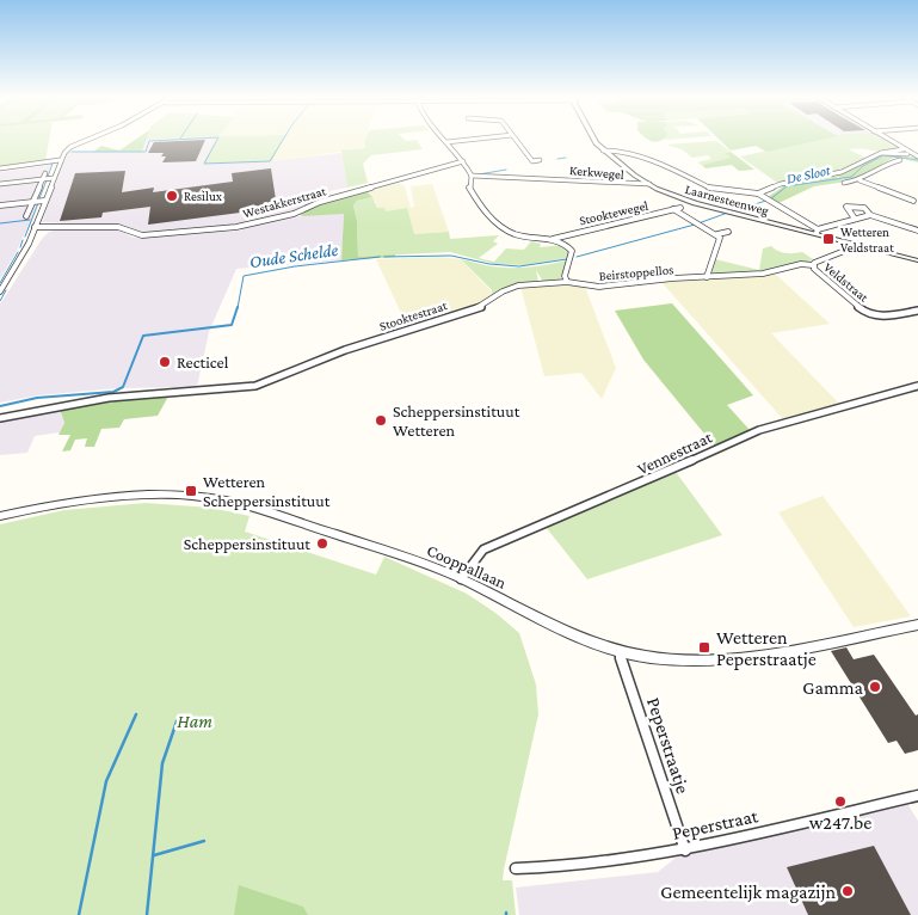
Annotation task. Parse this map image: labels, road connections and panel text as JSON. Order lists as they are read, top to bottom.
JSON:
{
  "streets": {
    "street": [
      "Kerkwegel",
      "Laarnesteenweg",
      "Westakkerstraat",
      "Stooktewegel",
      "Beirstoppellos",
      "Veldstraat",
      "Stooktestraat",
      "Vennestraat",
      "Cooppallaan",
      "Peperstraatje",
      "Peperstraat"
    ]
  },
  "crossings": [
    ["Kerkwegel", "Laarnesteenweg"],
    ["Laarnesteenweg", "Veldstraat"],
    ["Beirstoppellos", "Veldstraat"],
    ["Beirstoppellos", "Stooktestraat"],
    ["Vennestraat", "Cooppallaan"],
    ["Cooppallaan", "Peperstraatje"],
    ["Peperstraatje", "Peperstraat"]
  ],
  "water": ["De Sloot", "Oude Schelde"],
  "parks": ["Ham"],
  "places": {
    "other": [
      "Resilux",
      "Recticel",
      "Scheppersinstituut Wetteren",
      "Scheppersinstituut",
      "Gamma",
      "w247.be",
      "Gemeentelijk magazijn"
    ],
    "transit": ["Wetteren Veldstraat", "Wetteren Scheppersinstituut", "Wetteren Peperstraatje"]
  }
}
